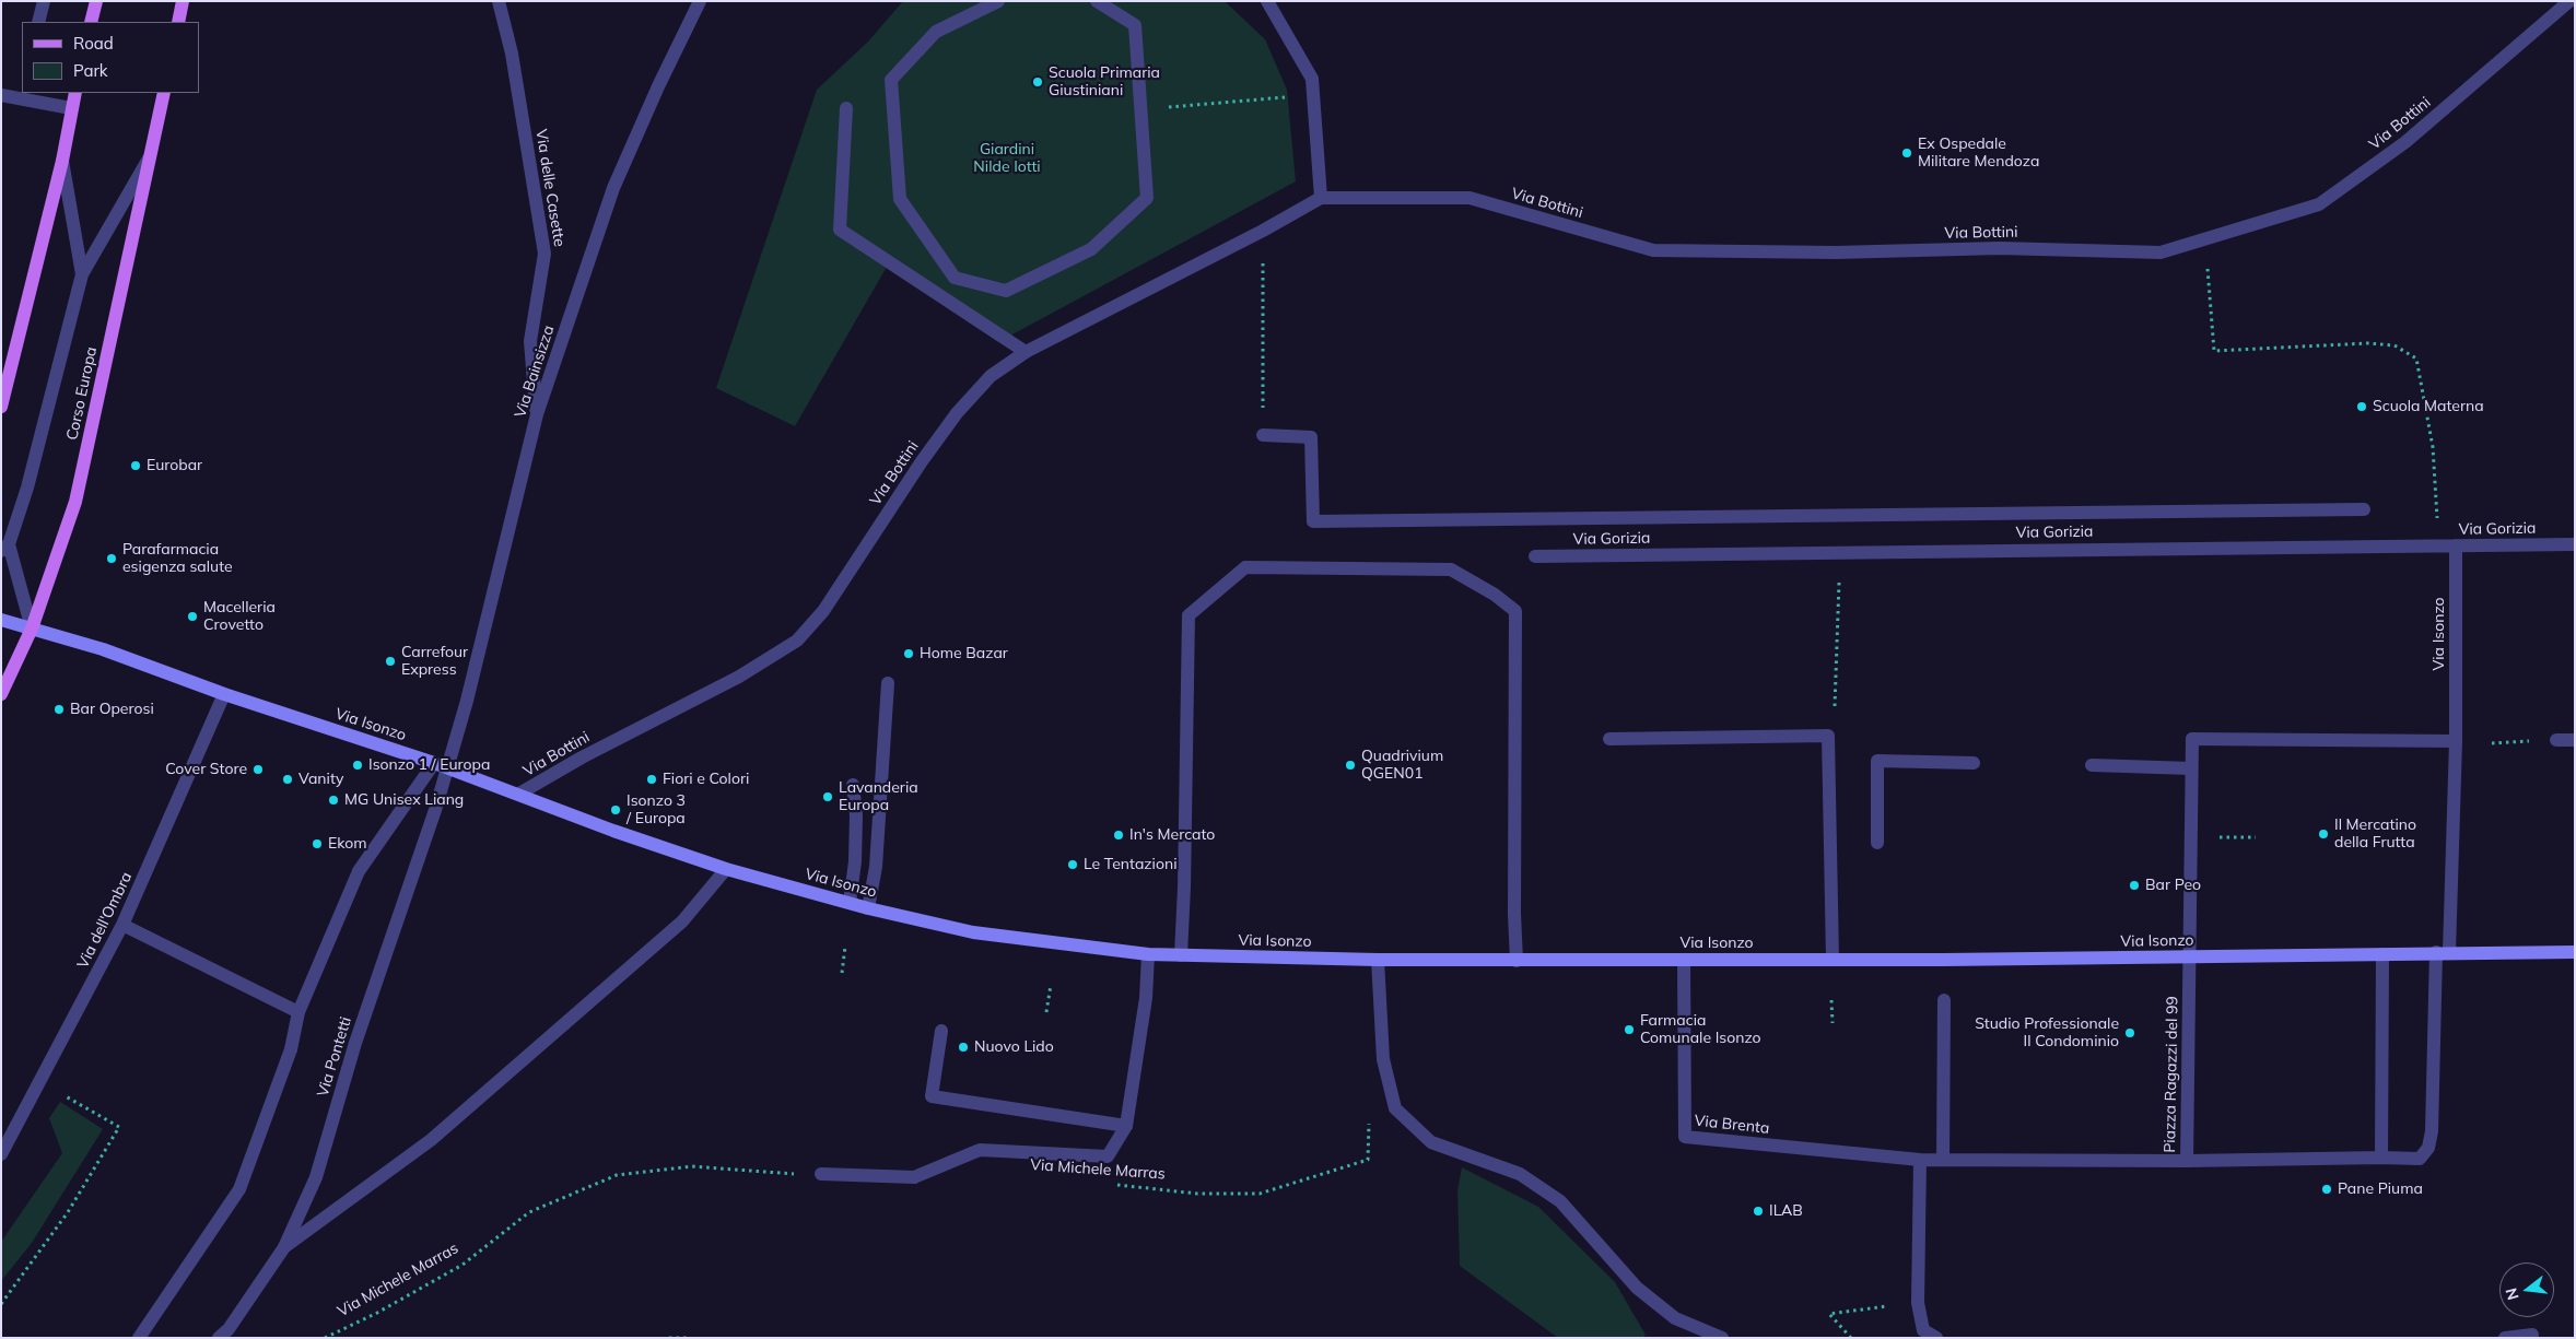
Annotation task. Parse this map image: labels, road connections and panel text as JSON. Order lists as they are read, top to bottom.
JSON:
{
  "streets": {
    "main road": ["Corso Europa", "Via Isonzo"],
    "street": [
      "Via Bottini",
      "Via delle Casette",
      "Via Bainsizza",
      "Via Gorizia",
      "Via dell'Ombra",
      "Via Pontetti",
      "Piazza Ragazzi del 99",
      "Via Brenta"
    ],
    "path": ["Via Michele Marras"]
  },
  "crossings": [
    ["Via Bottini", "Via Isonzo"],
    ["Via delle Casette", "Via Bainsizza"],
    ["Via Bainsizza", "Via Isonzo"],
    ["Via Bainsizza", "Via Pontetti"],
    ["Corso Europa", "Via Isonzo"],
    ["Via Gorizia", "Via Isonzo"],
    ["Via Isonzo", "Via dell'Ombra"],
    ["Via Isonzo", "Via Pontetti"],
    ["Via Isonzo", "Piazza Ragazzi del 99"],
    ["Via Isonzo", "Via Brenta"],
    ["Piazza Ragazzi del 99", "Via Brenta"]
  ],
  "parks": ["Giardini Nilde Iotti"],
  "places": [
    "Scuola Primaria Giustiniani",
    "Ex Ospedale Militare Mendoza",
    "Scuola Materna",
    "Eurobar",
    "Parafarmacia esigenza salute",
    "Macelleria Crovetto",
    "Home Bazar",
    "Carrefour Express",
    "Bar Operosi",
    "Isonzo 1 / Europa",
    "Quadrivium QGEN01",
    "Cover Store",
    "Vanity",
    "Fiori e Colori",
    "Lavanderia Europa",
    "MG Unisex Liang",
    "Isonzo 3 / Europa",
    "Il Mercatino della Frutta",
    "In's Mercato",
    "Ekom",
    "Le Tentazioni",
    "Bar Peo",
    "Farmacia Comunale Isonzo",
    "Studio Professionale Il Condominio",
    "Nuovo Lido",
    "Pane Piuma",
    "ILAB"
  ],
  "legend": ["Road", "Park"],
  "north": "left"
}
